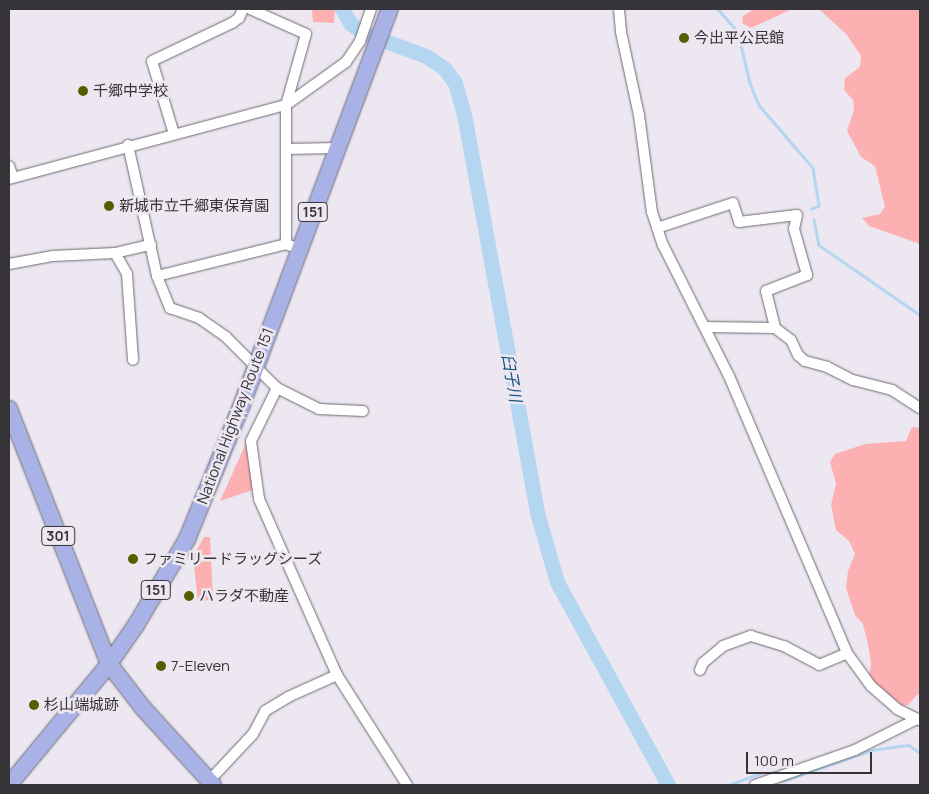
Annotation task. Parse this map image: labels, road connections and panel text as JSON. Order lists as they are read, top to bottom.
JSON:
{
  "streets": {
    "highway": ["151", "National Highway Route 151", "301"]
  },
  "crossings": [
    ["National Highway Route 151", "301"]
  ],
  "water": ["臼子川"],
  "places": [
    "今出平公民館",
    "千郷中学校",
    "新城市立千郷東保育園",
    "ファミリードラッグシーズ",
    "ハラダ不動産",
    "7-Eleven",
    "杉山端城跡"
  ],
  "scale_bar": "100 m"
}
